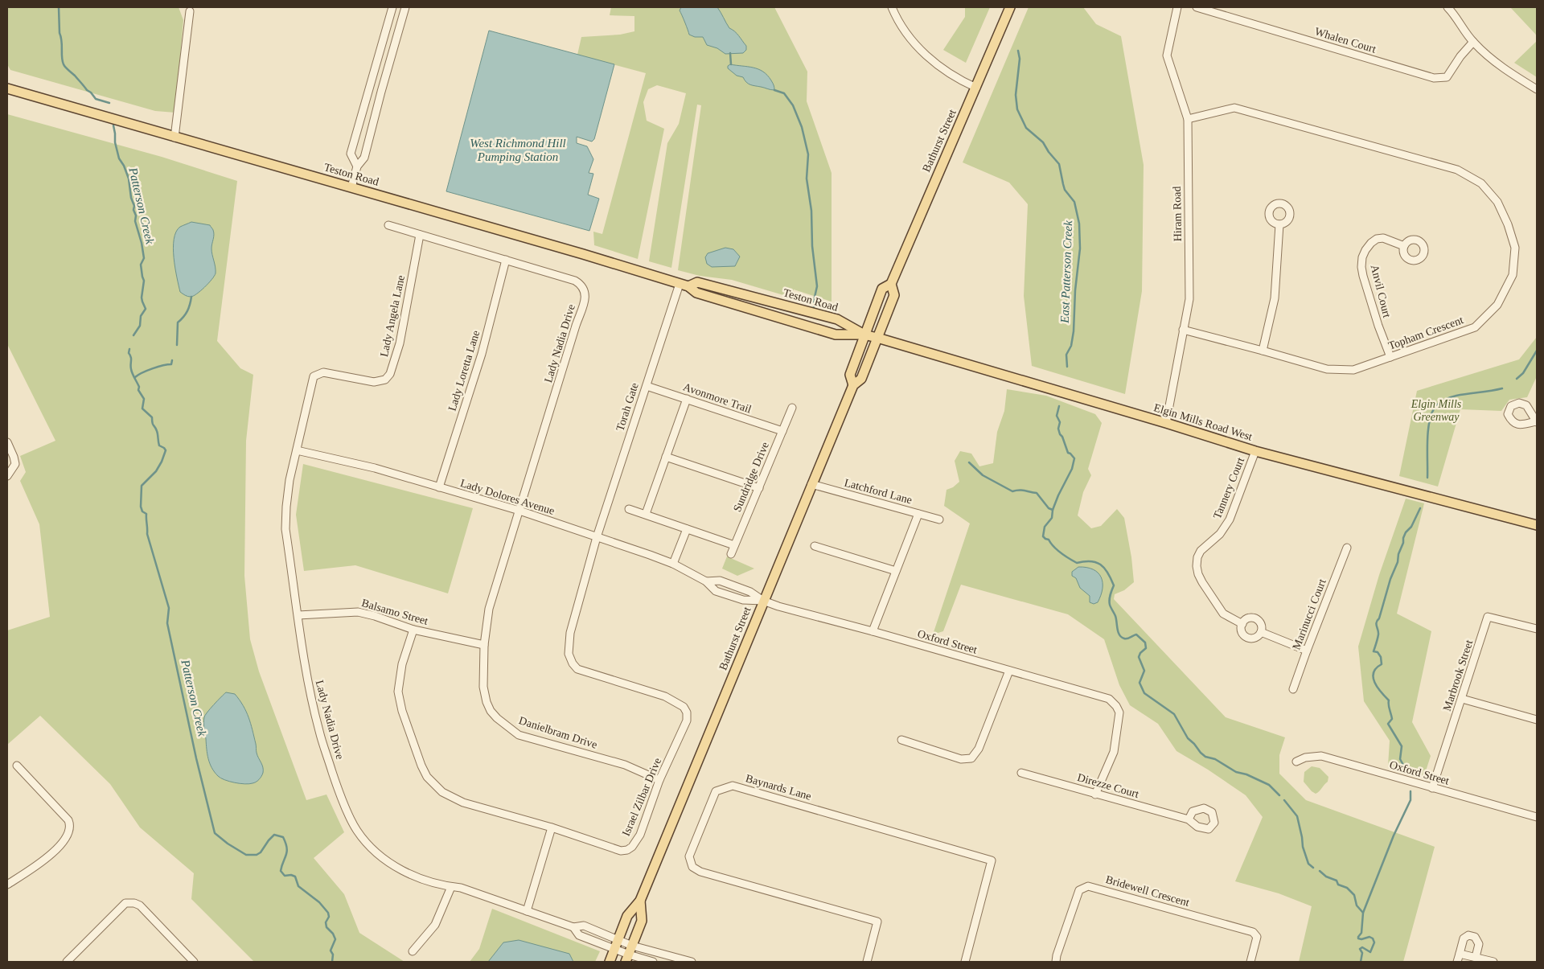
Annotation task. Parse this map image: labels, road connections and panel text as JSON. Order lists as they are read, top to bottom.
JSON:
{
  "streets": {
    "main road": ["Bathurst Street", "Teston Road", "Elgin Mills Road West"],
    "street": [
      "Whalen Court",
      "Hiram Road",
      "Anvil Court",
      "Lady Angela Lane",
      "Topham Crescent",
      "Lady Nadia Drive",
      "Lady Loretta Lane",
      "Avonmore Trail",
      "Torah Gate",
      "Sundridge Drive",
      "Tannery Court",
      "Latchford Lane",
      "Lady Dolores Avenue",
      "Balsamo Street",
      "Marinucci Court",
      "Oxford Street",
      "Marbrook Street",
      "Danielbram Drive",
      "Direzze Court",
      "Baynards Lane",
      "Israel Zilbar Drive",
      "Bridewell Crescent"
    ]
  },
  "crossings": [
    ["Bathurst Street", "Teston Road"],
    ["Bathurst Street", "Lady Nadia Drive"],
    ["Bathurst Street", "Elgin Mills Road West"],
    ["Bathurst Street", "Latchford Lane"],
    ["Bathurst Street", "Lady Dolores Avenue"],
    ["Bathurst Street", "Oxford Street"],
    ["Teston Road", "Torah Gate"],
    ["Teston Road", "Elgin Mills Road West"],
    ["Hiram Road", "Topham Crescent"],
    ["Hiram Road", "Elgin Mills Road West"],
    ["Anvil Court", "Topham Crescent"],
    ["Lady Angela Lane", "Lady Nadia Drive"],
    ["Lady Nadia Drive", "Lady Loretta Lane"],
    ["Lady Nadia Drive", "Lady Dolores Avenue"],
    ["Lady Nadia Drive", "Balsamo Street"],
    ["Lady Nadia Drive", "Danielbram Drive"],
    ["Lady Loretta Lane", "Lady Dolores Avenue"],
    ["Avonmore Trail", "Torah Gate"],
    ["Avonmore Trail", "Sundridge Drive"],
    ["Torah Gate", "Lady Dolores Avenue"],
    ["Torah Gate", "Israel Zilbar Drive"],
    ["Elgin Mills Road West", "Tannery Court"],
    ["Tannery Court", "Marinucci Court"],
    ["Lady Dolores Avenue", "Oxford Street"],
    ["Lady Dolores Avenue", "Danielbram Drive"],
    ["Lady Dolores Avenue", "Israel Zilbar Drive"],
    ["Balsamo Street", "Danielbram Drive"],
    ["Balsamo Street", "Israel Zilbar Drive"],
    ["Oxford Street", "Marbrook Street"],
    ["Oxford Street", "Direzze Court"],
    ["Danielbram Drive", "Israel Zilbar Drive"]
  ],
  "water": ["West Richmond Hill Pumping Station", "Patterson Creek", "East Patterson Creek"],
  "parks": ["Elgin Mills Greenway"]
}
